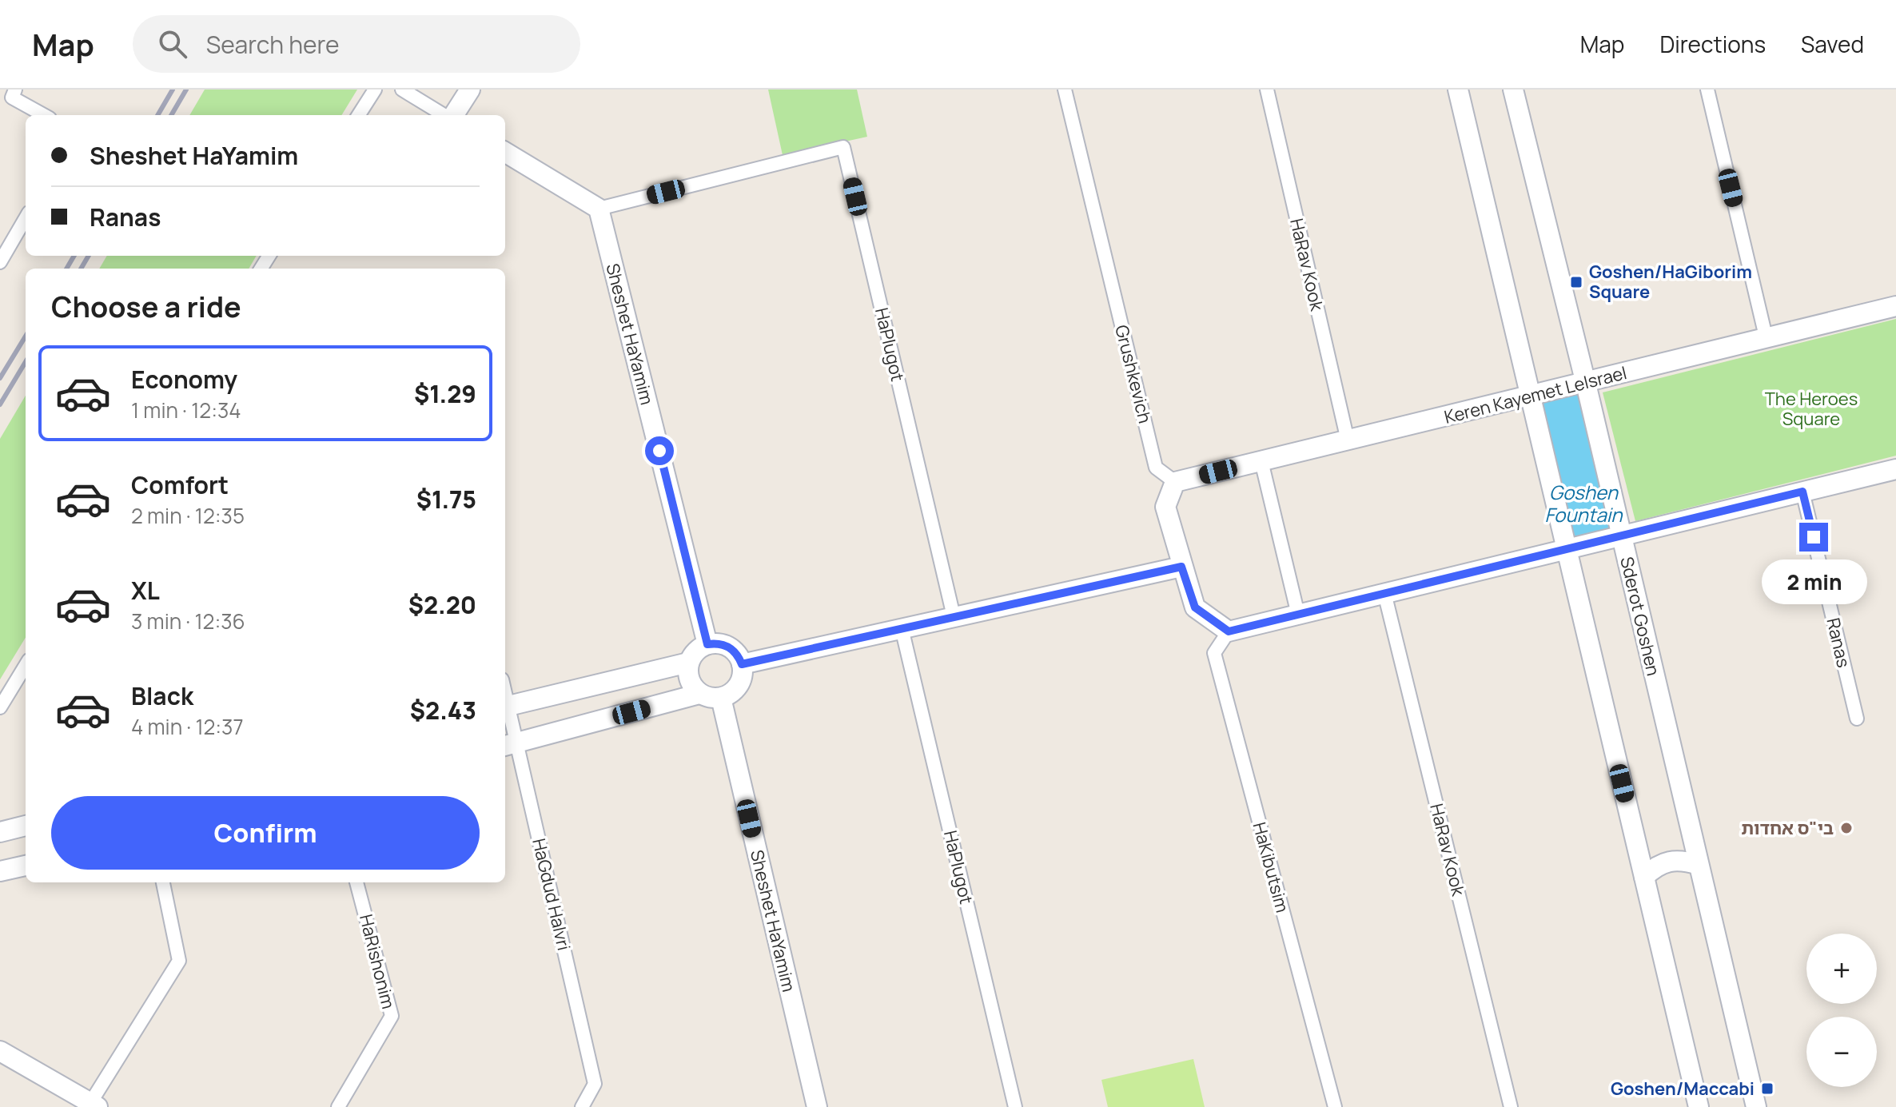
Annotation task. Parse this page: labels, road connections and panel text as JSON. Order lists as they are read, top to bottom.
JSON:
{
  "streets": {
    "street": [
      "HaRav Kook",
      "Sheshet HaYamim",
      "HaPlugot",
      "Grushkevich",
      "Keren Kayemet LeIsrael",
      "Sderot Goshen",
      "Ranas",
      "HaKibutsim",
      "HaGdud HaIvri",
      "HaRishonim"
    ]
  },
  "crossings": [
    ["HaRav Kook", "Keren Kayemet LeIsrael"],
    ["Sheshet HaYamim", "HaPlugot"],
    ["Grushkevich", "Keren Kayemet LeIsrael"],
    ["Keren Kayemet LeIsrael", "Sderot Goshen"]
  ],
  "water": ["Goshen Fountain"],
  "parks": ["The Heroes Square"],
  "places": {
    "transit": ["Goshen/HaGiborim Square", "Goshen/Maccabi"],
    "other": ["בי\"ס אחדות"]
  },
  "page": {
    "header": "Map",
    "search": "Search here",
    "nav": ["Map", "Directions", "Saved"],
    "banner": ["Sheshet HaYamim", "Ranas"],
    "heading": "Choose a ride",
    "list": [
      {
        "name": "Economy",
        "note": "1 min · 12:34",
        "value": "$1.29"
      },
      {
        "name": "Comfort",
        "note": "2 min · 12:35",
        "value": "$1.75"
      },
      {
        "name": "XL",
        "note": "3 min · 12:36",
        "value": "$2.20"
      },
      {
        "name": "Black",
        "note": "4 min · 12:37",
        "value": "$2.43"
      }
    ],
    "bubble": "2 min",
    "buttons": "Confirm",
    "map_buttons": ["+", "−"]
  }
}
